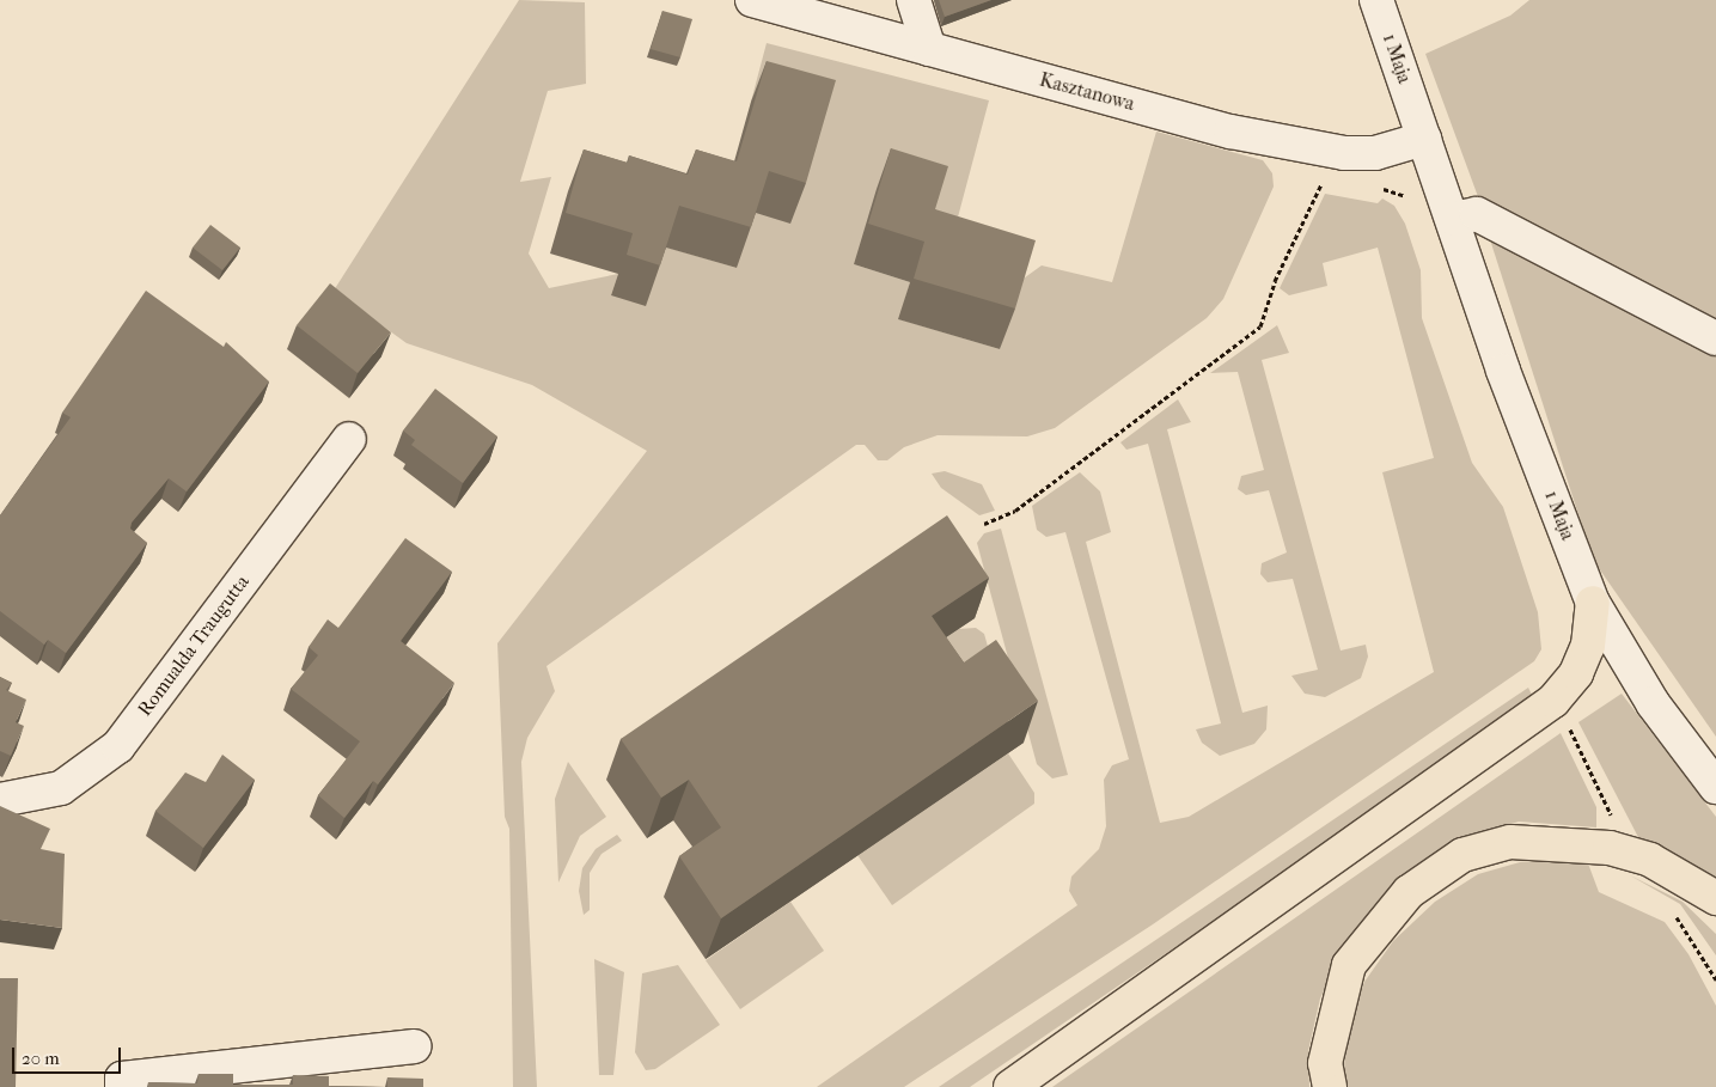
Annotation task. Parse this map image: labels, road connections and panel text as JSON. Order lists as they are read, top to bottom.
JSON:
{
  "streets": {
    "street": ["1 Maja", "Kasztanowa", "Romualda Traugutta"]
  },
  "crossings": [
    ["1 Maja", "Kasztanowa"]
  ],
  "scale_bar": "20 m"
}
